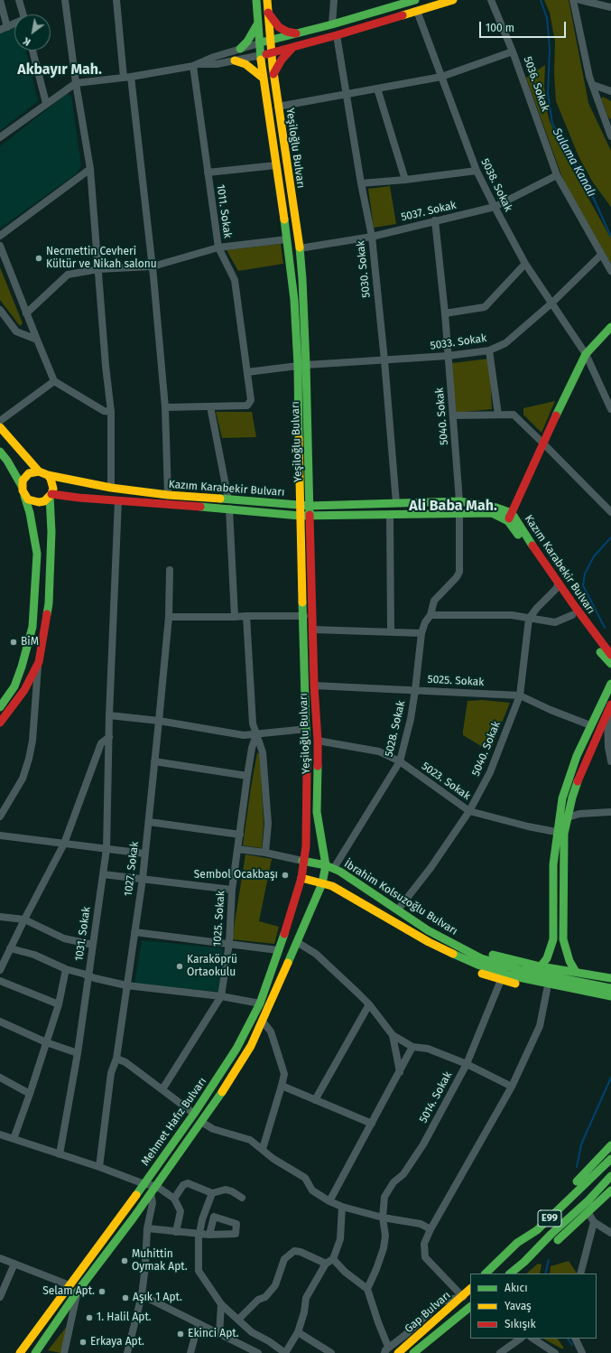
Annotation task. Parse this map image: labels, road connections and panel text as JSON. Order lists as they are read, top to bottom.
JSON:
{
  "streets": {
    "main road": [
      "Yeşiloğlu Bulvarı",
      "Kazım Karabekir Bulvarı",
      "İbrahim Kolsuzoğlu Bulvarı",
      "Mehmet Hafız Bulvarı",
      "E99",
      "Gap Bulvarı"
    ],
    "street": [
      "5036. Sokak",
      "5038. Sokak",
      "1011. Sokak",
      "5037. Sokak",
      "5030. Sokak",
      "5033. Sokak",
      "5040. Sokak",
      "5025. Sokak",
      "5028. Sokak",
      "5023. Sokak",
      "1027. Sokak",
      "1025. Sokak",
      "1031. Sokak",
      "5014. Sokak"
    ]
  },
  "crossings": [
    ["5036. Sokak", "5037. Sokak"],
    ["5036. Sokak", "5033. Sokak"],
    ["Yeşiloğlu Bulvarı", "5037. Sokak"],
    ["Yeşiloğlu Bulvarı", "5033. Sokak"],
    ["Yeşiloğlu Bulvarı", "Kazım Karabekir Bulvarı"],
    ["Yeşiloğlu Bulvarı", "5025. Sokak"],
    ["Yeşiloğlu Bulvarı", "5023. Sokak"],
    ["Yeşiloğlu Bulvarı", "İbrahim Kolsuzoğlu Bulvarı"],
    ["Yeşiloğlu Bulvarı", "Mehmet Hafız Bulvarı"],
    ["5038. Sokak", "5037. Sokak"],
    ["5038. Sokak", "5033. Sokak"],
    ["1011. Sokak", "5033. Sokak"],
    ["5037. Sokak", "5030. Sokak"],
    ["5037. Sokak", "5040. Sokak"],
    ["5030. Sokak", "5033. Sokak"],
    ["5030. Sokak", "Kazım Karabekir Bulvarı"],
    ["5033. Sokak", "5040. Sokak"],
    ["5040. Sokak", "Kazım Karabekir Bulvarı"],
    ["5040. Sokak", "5025. Sokak"],
    ["5040. Sokak", "5028. Sokak"],
    ["5040. Sokak", "5023. Sokak"],
    ["5040. Sokak", "İbrahim Kolsuzoğlu Bulvarı"],
    ["Kazım Karabekir Bulvarı", "1031. Sokak"],
    ["5025. Sokak", "5028. Sokak"],
    ["5028. Sokak", "5023. Sokak"],
    ["5028. Sokak", "İbrahim Kolsuzoğlu Bulvarı"],
    ["İbrahim Kolsuzoğlu Bulvarı", "Mehmet Hafız Bulvarı"]
  ],
  "districts": ["Akbayır Mah.", "Ali Baba Mah."],
  "water": ["Sulama Kanalı"],
  "places": [
    "Necmettin Cevheri Kültür ve Nikah salonu",
    "BiM",
    "Sembol Ocakbaşı",
    "Karaköprü Ortaokulu",
    "Muhittin Oymak Apt.",
    "Selam Apt.",
    "Aşık 1 Apt.",
    "1. Halil Apt.",
    "Ekinci Apt.",
    "Erkaya Apt."
  ],
  "legend": ["Akıcı", "Yavaş", "Sıkışık"],
  "scale_bar": "100 m",
  "north": "bottom left"
}
